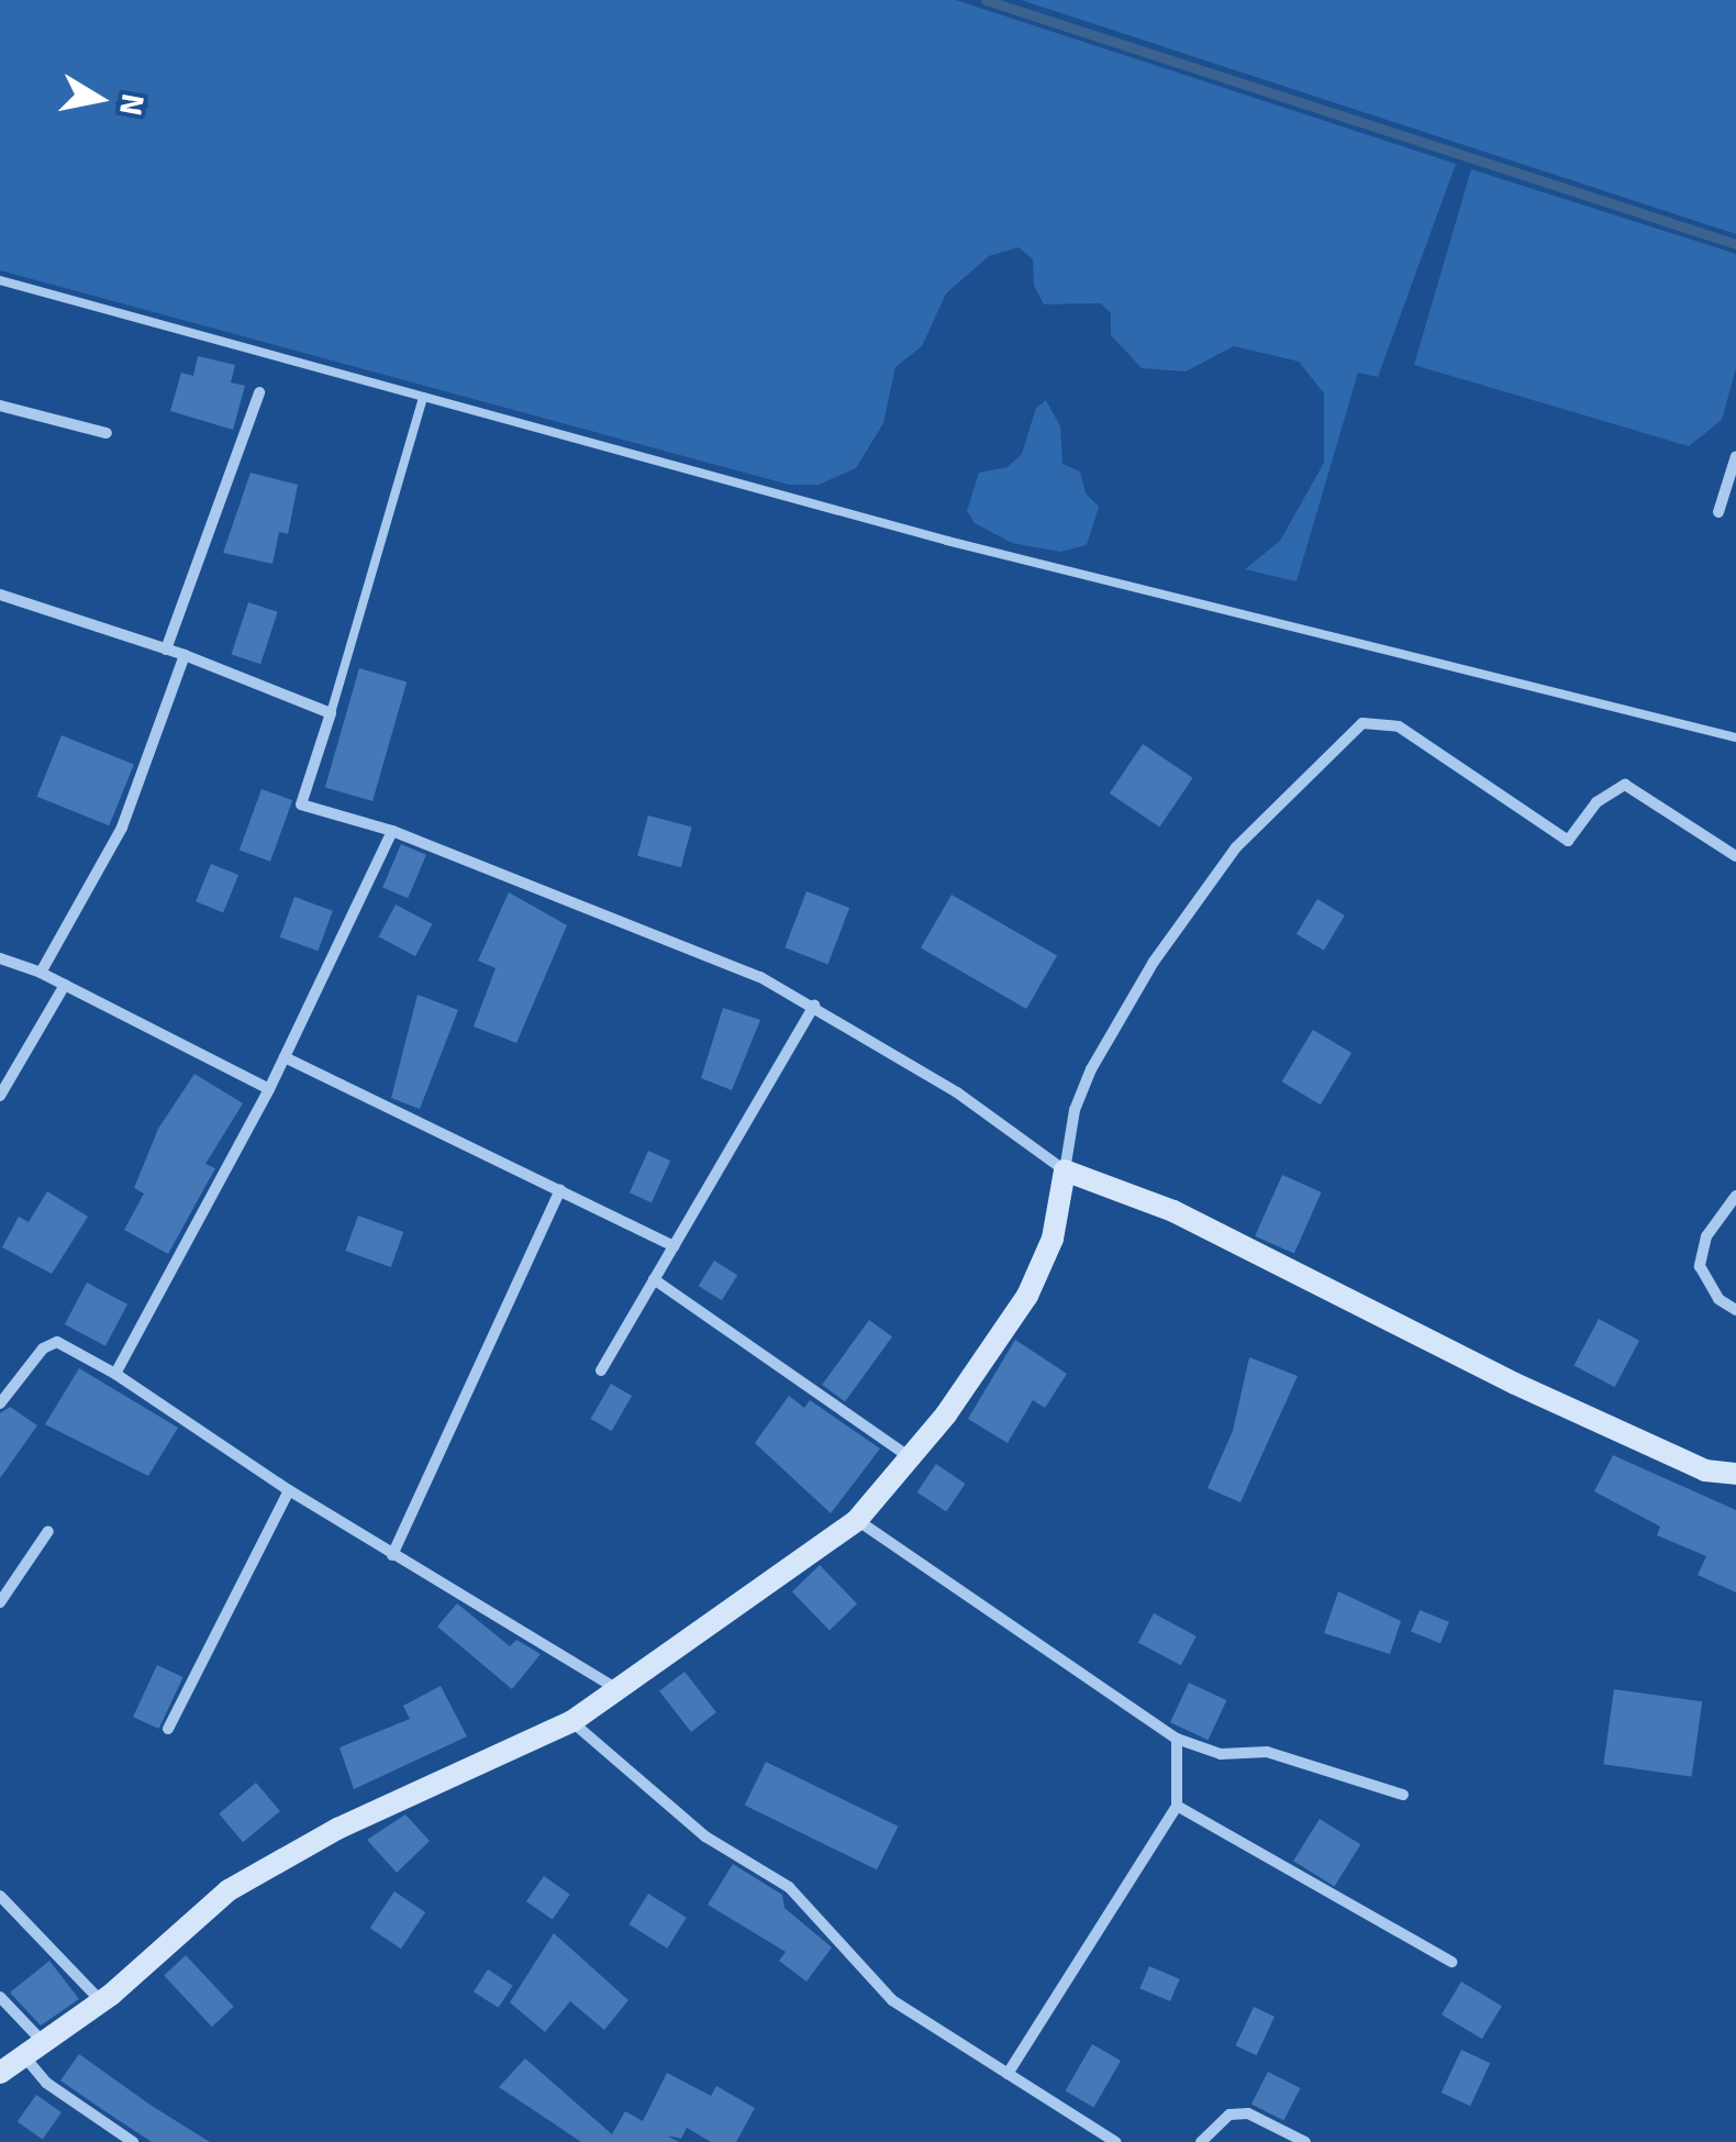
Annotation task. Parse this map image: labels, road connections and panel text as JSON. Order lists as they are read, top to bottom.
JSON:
{
  "north": "right"
}
